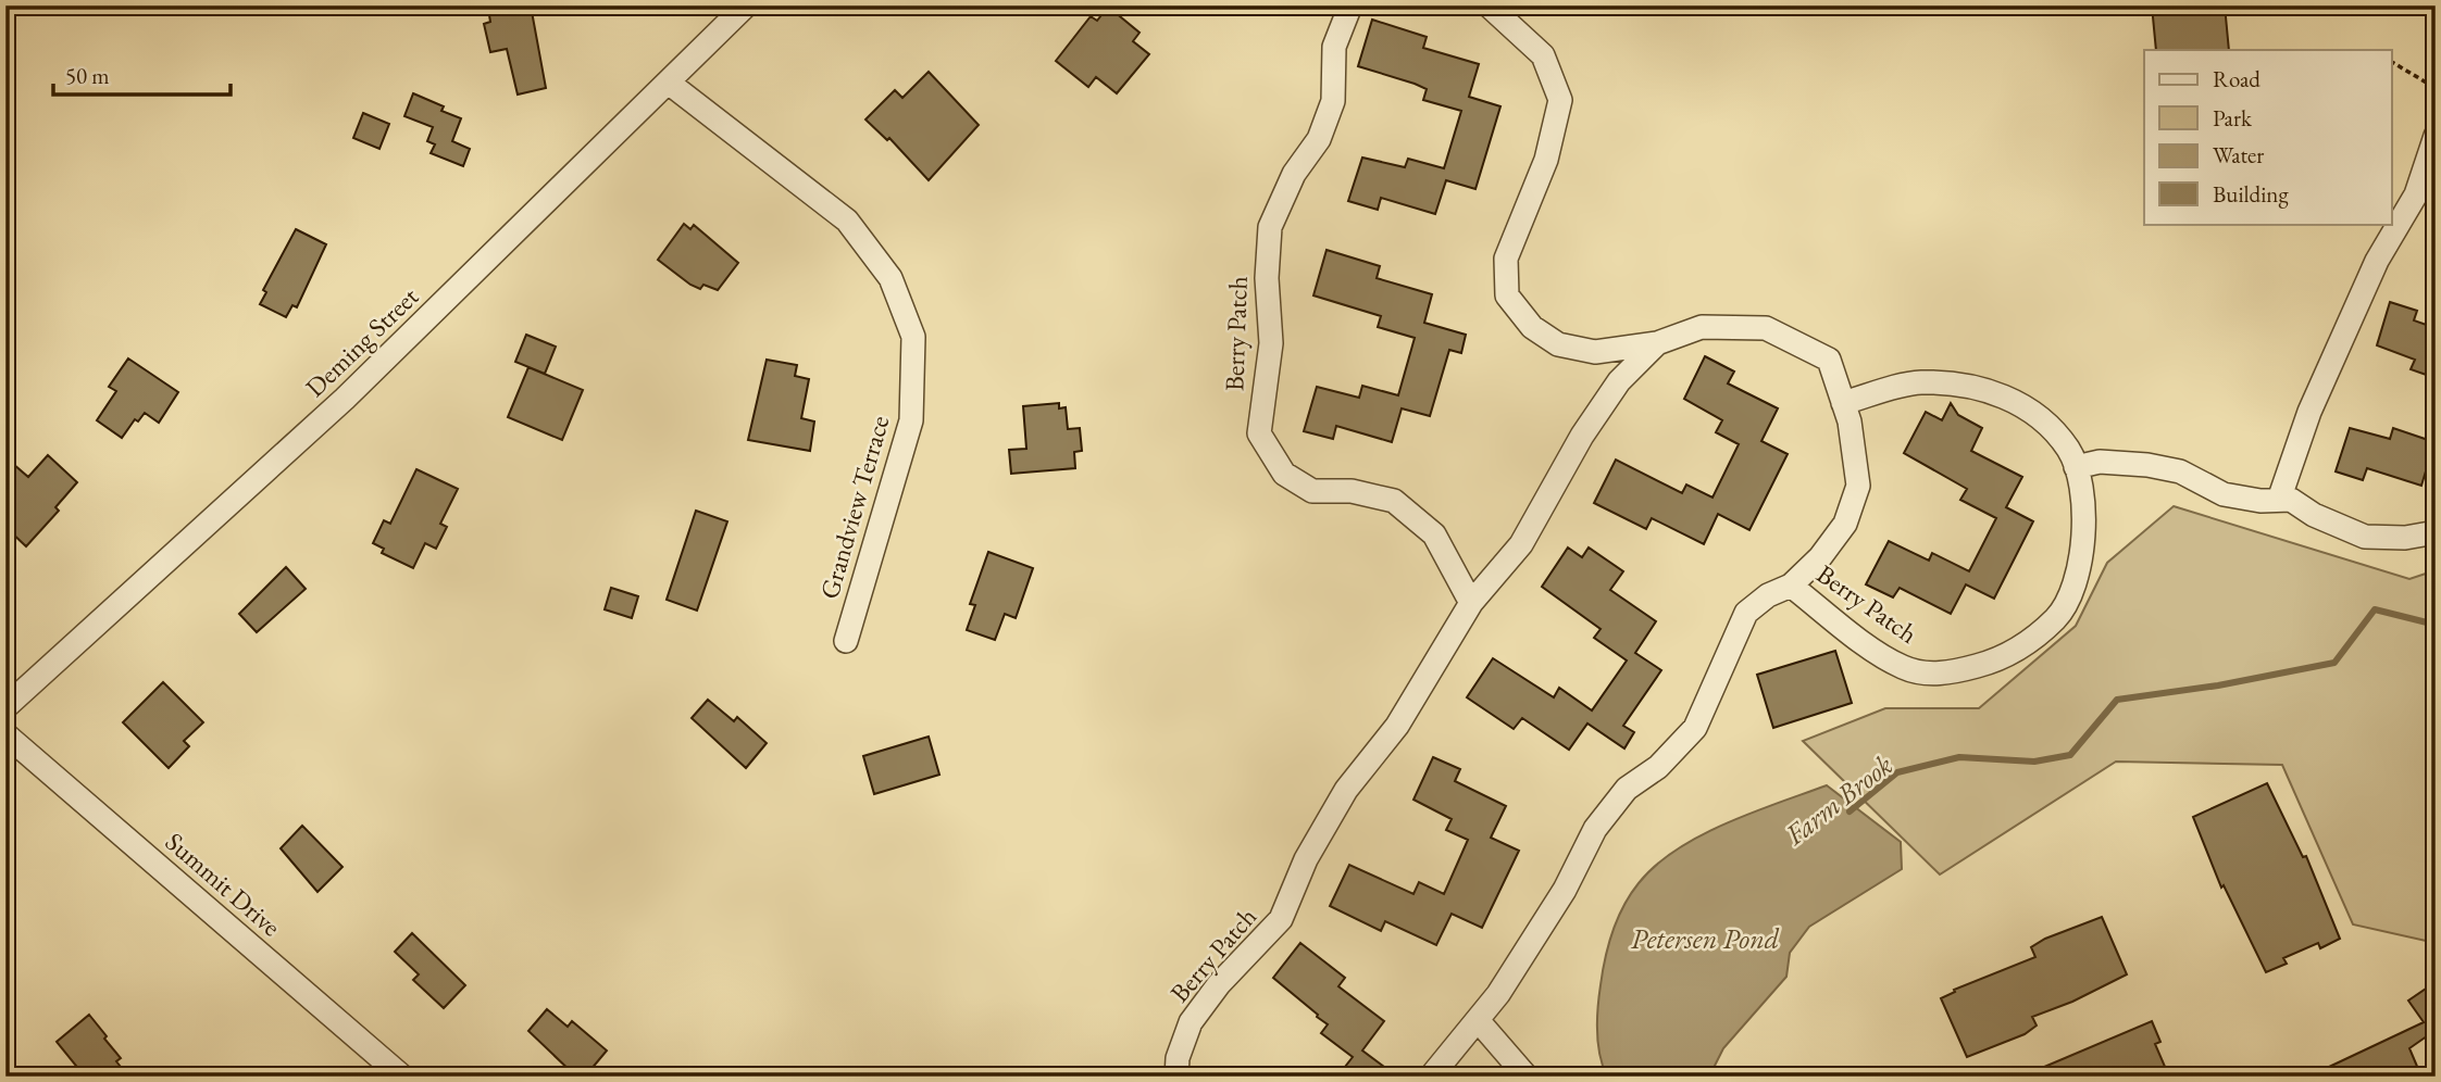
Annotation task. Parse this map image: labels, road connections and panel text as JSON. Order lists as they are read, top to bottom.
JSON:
{
  "streets": {
    "street": [
      "Berry Patch",
      "Deming Street",
      "Grandview Terrace",
      "Summit Drive"
    ]
  },
  "crossings": [
    ["Deming Street", "Grandview Terrace"]
  ],
  "water": ["Farm Brook", "Petersen Pond"],
  "legend": [
    "Road",
    "Park",
    "Water",
    "Building"
  ],
  "scale_bar": "50 m"
}
